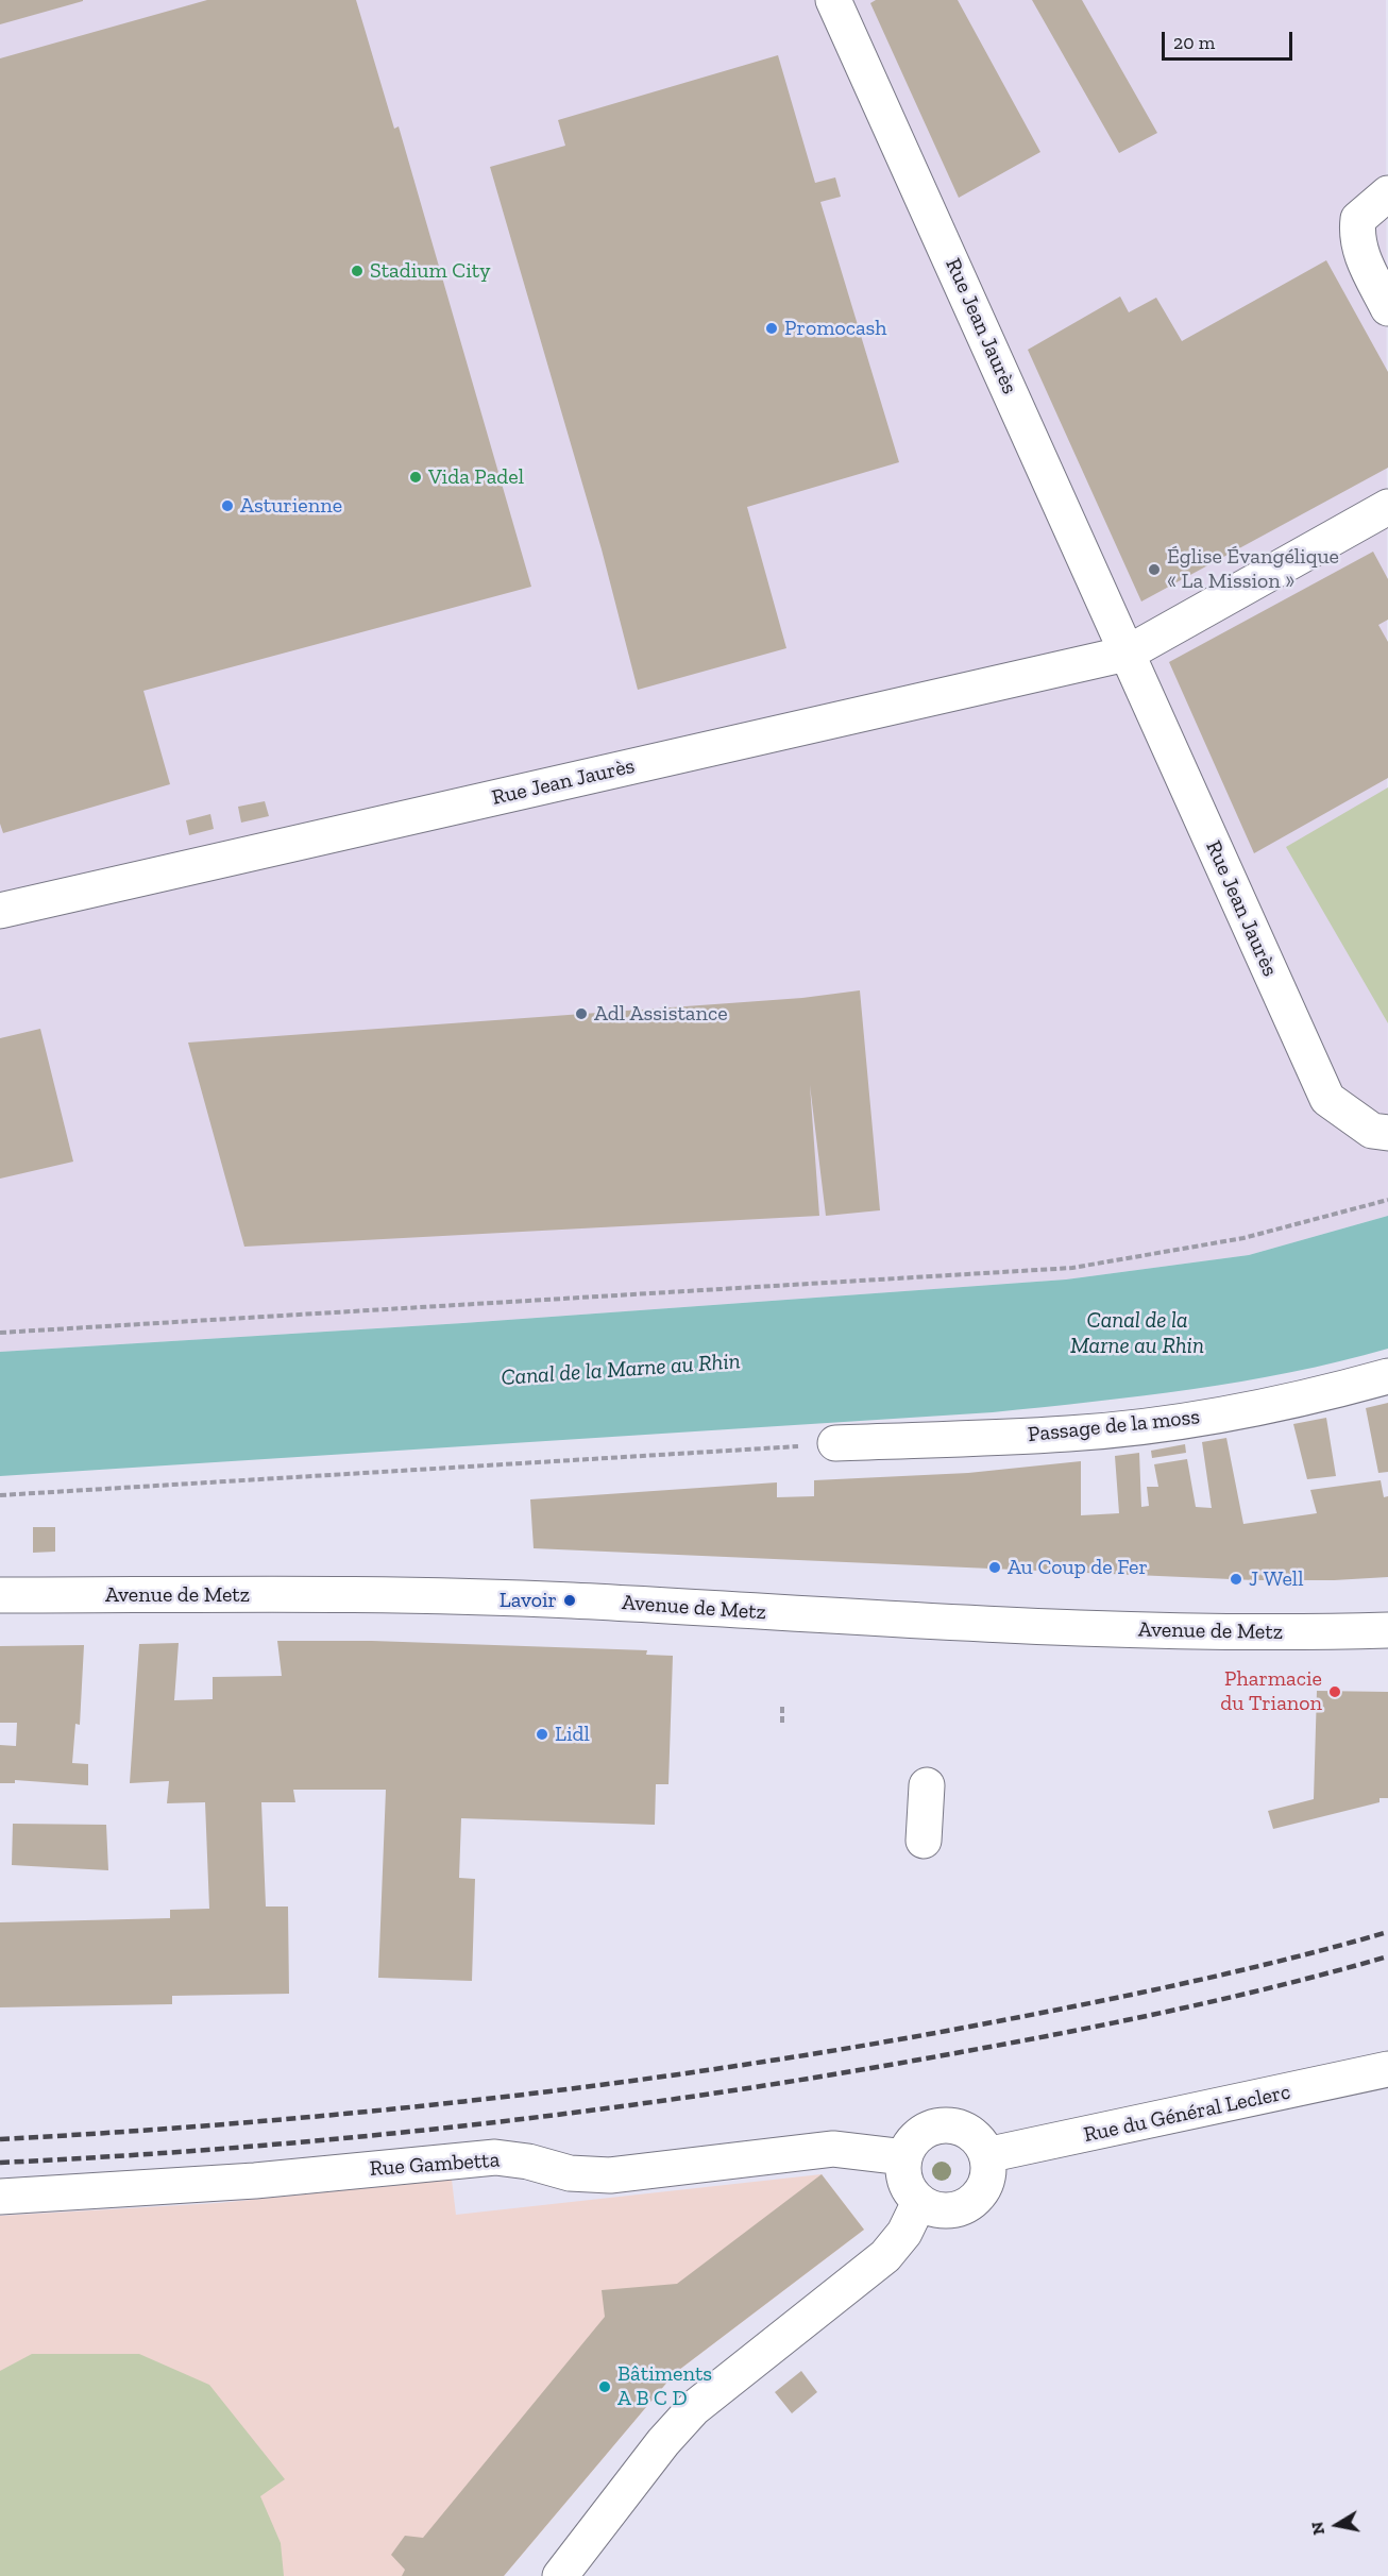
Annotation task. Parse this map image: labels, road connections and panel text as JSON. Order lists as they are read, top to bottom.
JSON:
{
  "streets": {
    "street": [
      "Rue Jean Jaurès",
      "Passage de la moss",
      "Avenue de Metz",
      "Rue du Général Leclerc",
      "Rue Gambetta"
    ]
  },
  "crossings": [
    ["Rue du Général Leclerc", "Rue Gambetta"]
  ],
  "water": ["Canal de la Marne au Rhin"],
  "places": [
    "Stadium City",
    "Promocash",
    "Vida Padel",
    "Asturienne",
    "Église Évangélique « La Mission »",
    "Adl Assistance",
    "Au Coup de Fer",
    "J Well",
    "Lavoir",
    "Pharmacie du Trianon",
    "Lidl",
    "Bâtiments A B C D"
  ],
  "scale_bar": "20 m",
  "north": "left"
}
